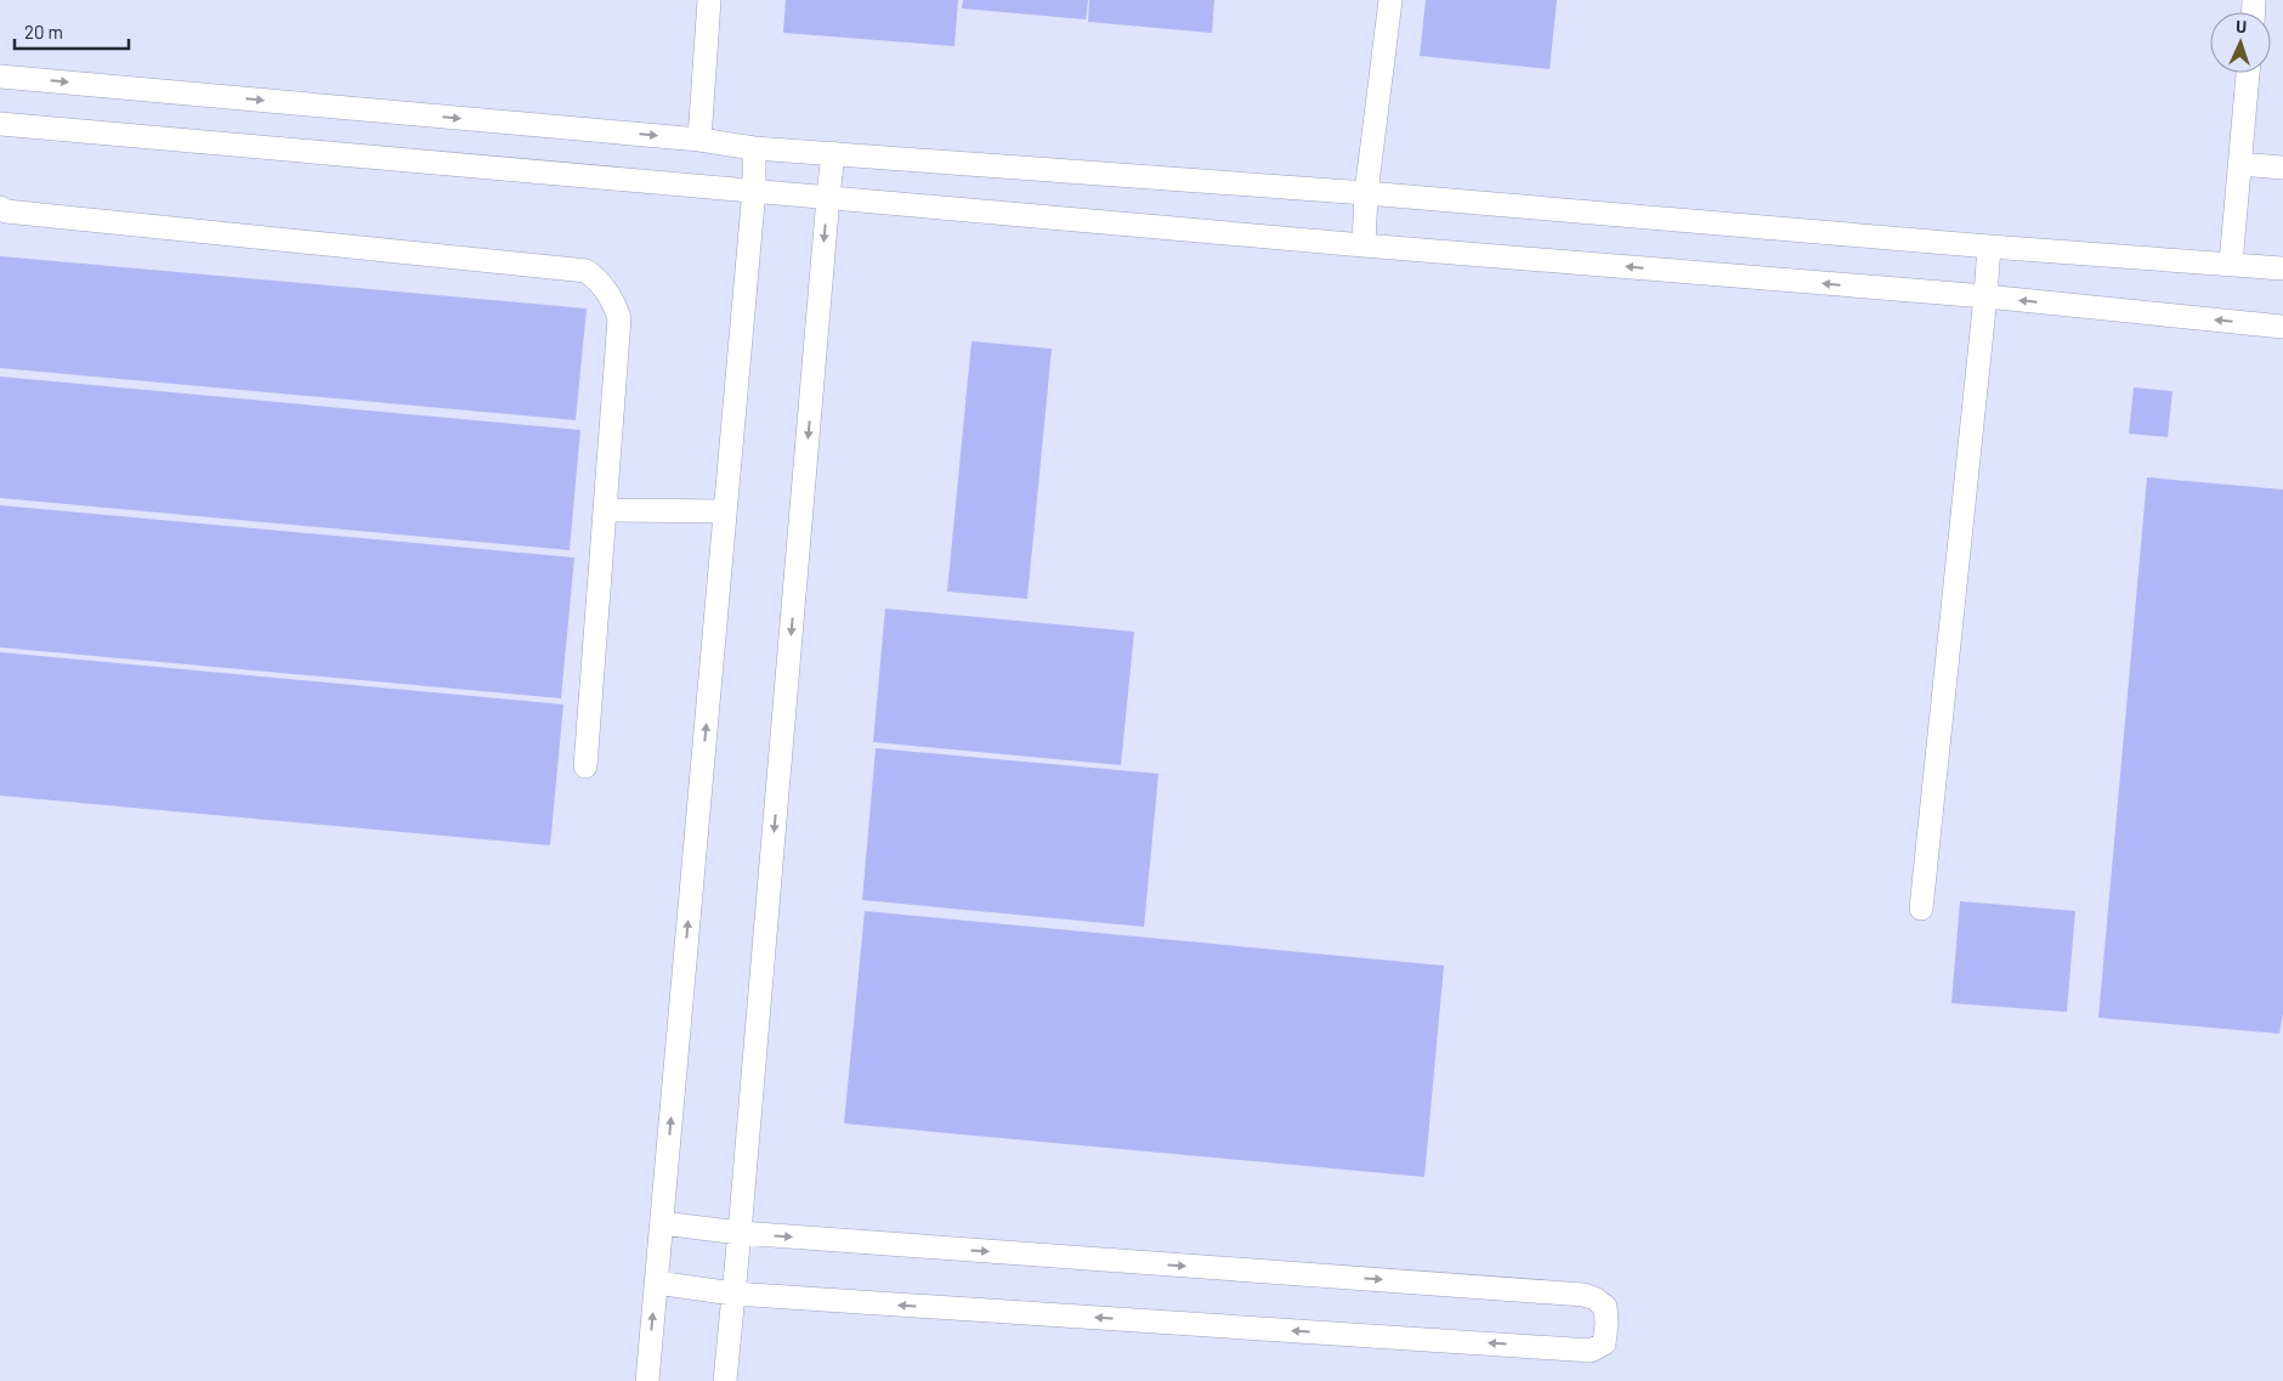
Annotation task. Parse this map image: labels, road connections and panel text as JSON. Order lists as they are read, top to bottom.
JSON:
{
  "scale_bar": "20 m",
  "north": "top"
}
